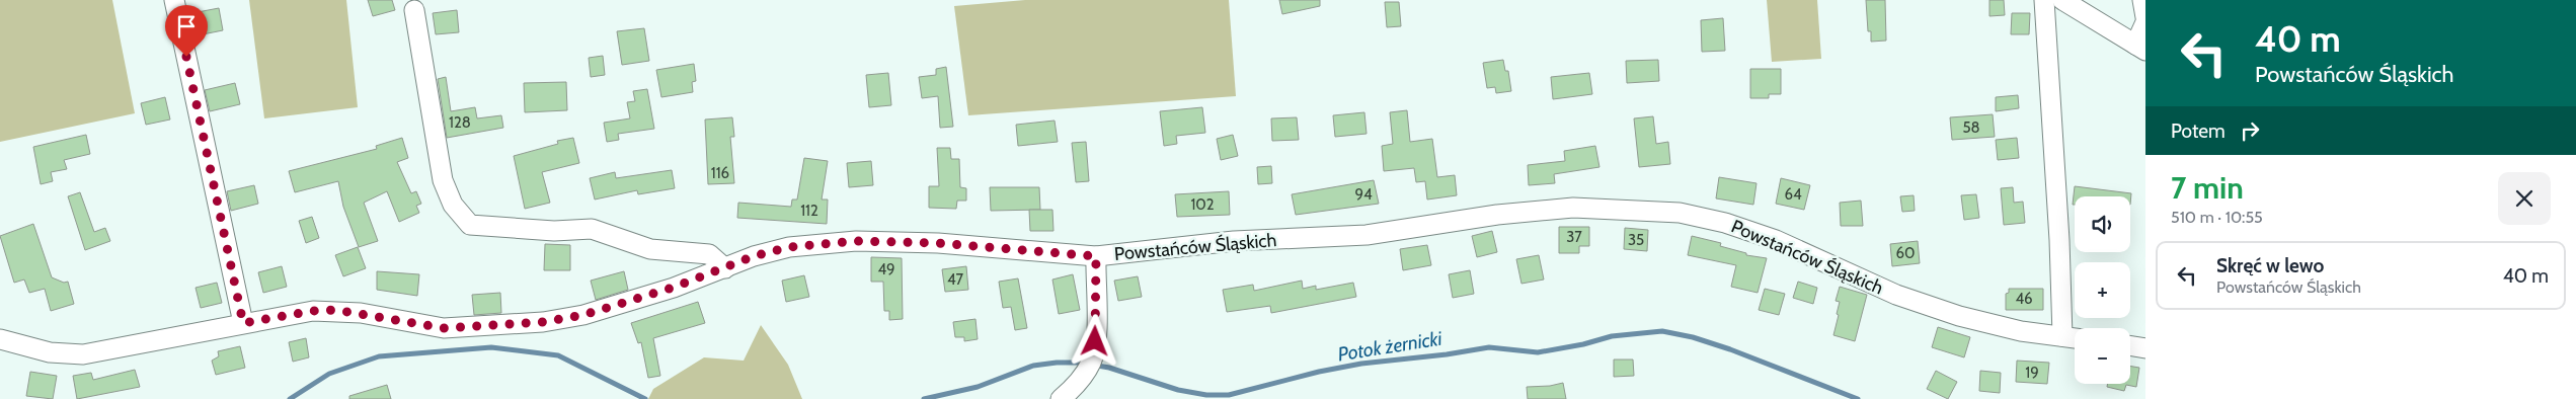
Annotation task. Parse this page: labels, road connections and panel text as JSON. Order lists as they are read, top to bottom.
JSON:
{
  "streets": {
    "street": ["Powstańców Śląskich"]
  },
  "water": ["Potok żernicki"],
  "house_numbers": [
    "128",
    "58",
    "116",
    "94",
    "64",
    "102",
    "112",
    "37",
    "35",
    "60",
    "49",
    "47",
    "46",
    "19"
  ],
  "page": {
    "turn": ["40 m", "Powstańców Śląskich"],
    "then": "Potem",
    "heading": ["7 min", "510 m · 10:55"],
    "map_buttons": ["+", "−"],
    "list": [
      {
        "name": "Skręć w lewo",
        "note": "Powstańców Śląskich",
        "value": "40 m"
      }
    ]
  }
}
